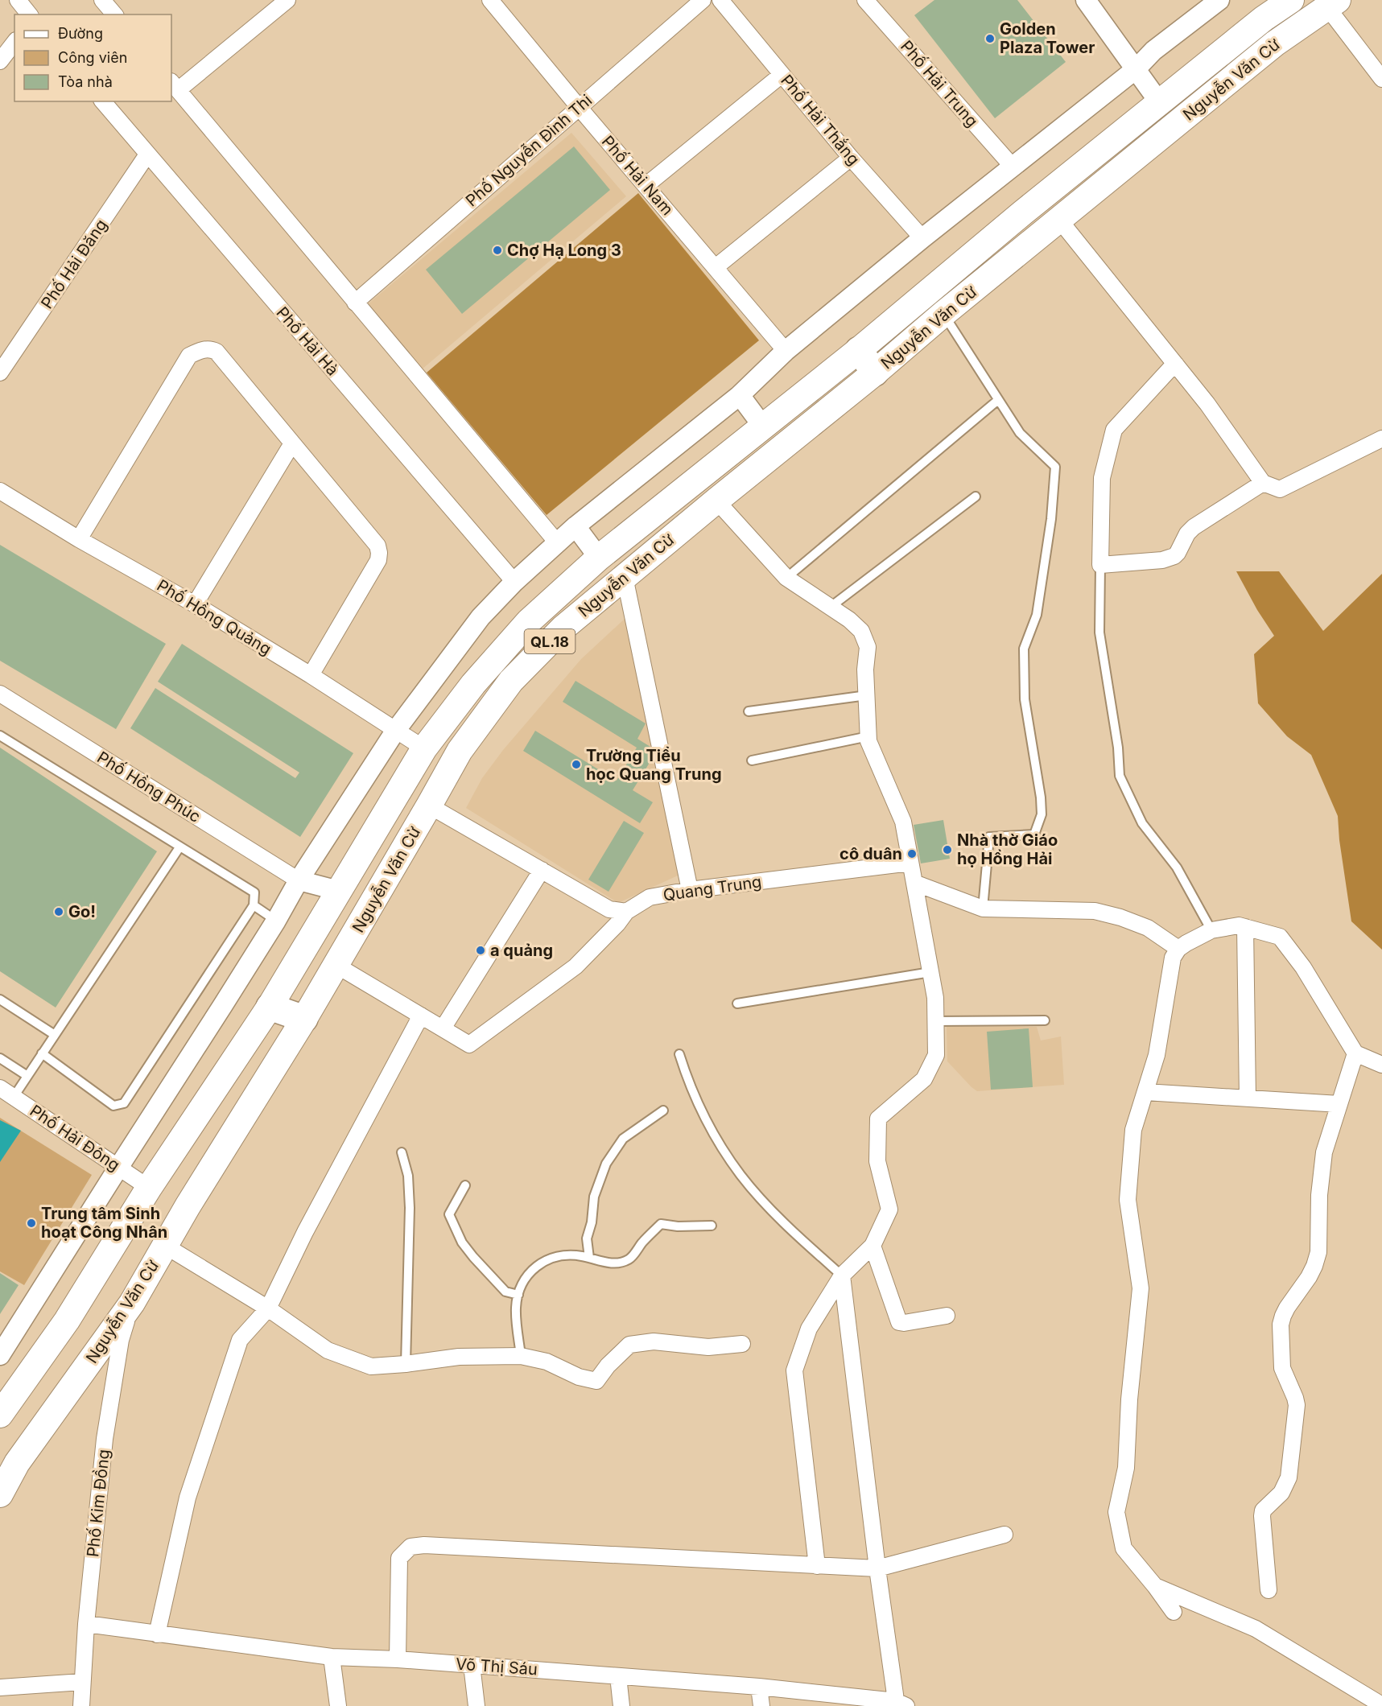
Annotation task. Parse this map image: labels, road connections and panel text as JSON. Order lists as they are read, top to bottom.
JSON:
{
  "streets": {
    "main road": ["Nguyễn Văn Cừ", "QL.18"],
    "street": [
      "Phố Hải Trung",
      "Phố Hải Thắng",
      "Phố Nguyễn Đình Thi",
      "Phố Hải Nam",
      "Phố Hải Đăng",
      "Phố Hải Hà",
      "Phố Hồng Quảng",
      "Phố Hồng Phúc",
      "Quang Trung",
      "Phố Hải Đông",
      "Phố Kim Đồng",
      "Võ Thị Sáu"
    ]
  },
  "crossings": [
    ["Nguyễn Văn Cừ", "Phố Hồng Quảng"],
    ["Nguyễn Văn Cừ", "Phố Hải Đông"],
    ["Nguyễn Văn Cừ", "Phố Kim Đồng"],
    ["Phố Nguyễn Đình Thi", "Phố Hải Nam"],
    ["Phố Hải Đăng", "Phố Hải Hà"],
    ["Phố Kim Đồng", "Võ Thị Sáu"]
  ],
  "places": [
    "Golden Plaza Tower",
    "Chợ Hạ Long 3",
    "Trường Tiểu học Quang Trung",
    "Nhà thờ Giáo họ Hồng Hải",
    "cô duân",
    "Go!",
    "a quảng",
    "Trung tâm Sinh hoạt Công Nhân"
  ],
  "legend": ["Đường", "Công viên", "Tòa nhà"]
}
